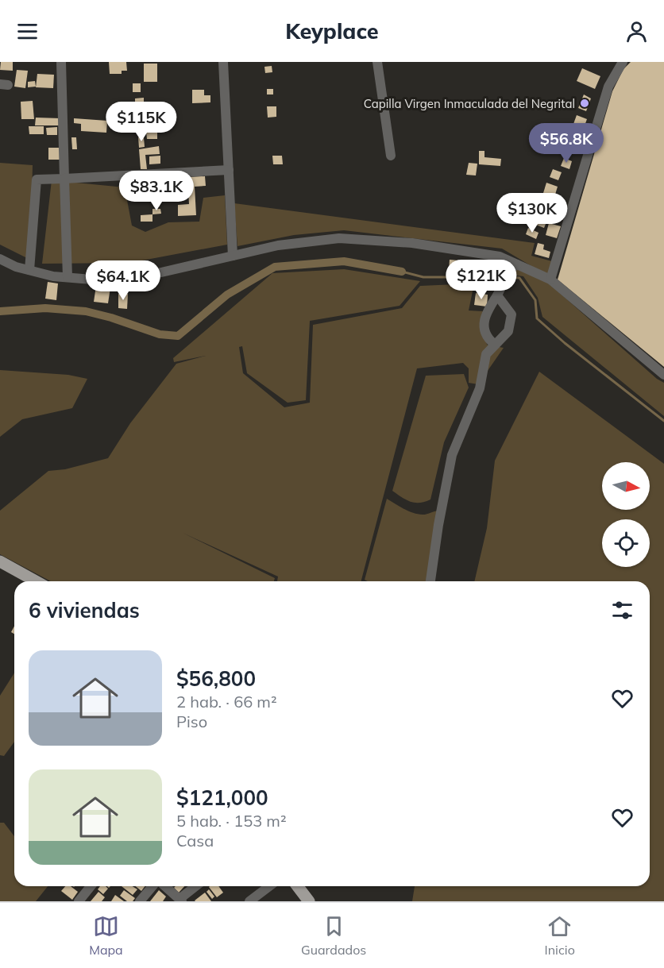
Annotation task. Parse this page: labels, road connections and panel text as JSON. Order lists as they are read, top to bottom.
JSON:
{
  "places": ["Capilla Virgen Inmaculada del Negrital"],
  "north": "right",
  "page": {
    "header": "Keyplace",
    "price": [
      "$115K",
      "$56.8K",
      "$83.1K",
      "$130K",
      "$121K",
      "$64.1K"
    ],
    "heading": "6 viviendas",
    "list": [
      {
        "name": "$56,800",
        "note": "2 hab. · 66 m² · Piso"
      },
      {
        "name": "$121,000",
        "note": "5 hab. · 153 m² · Casa"
      }
    ],
    "tabs": ["Mapa", "Guardados", "Inicio"]
  }
}
